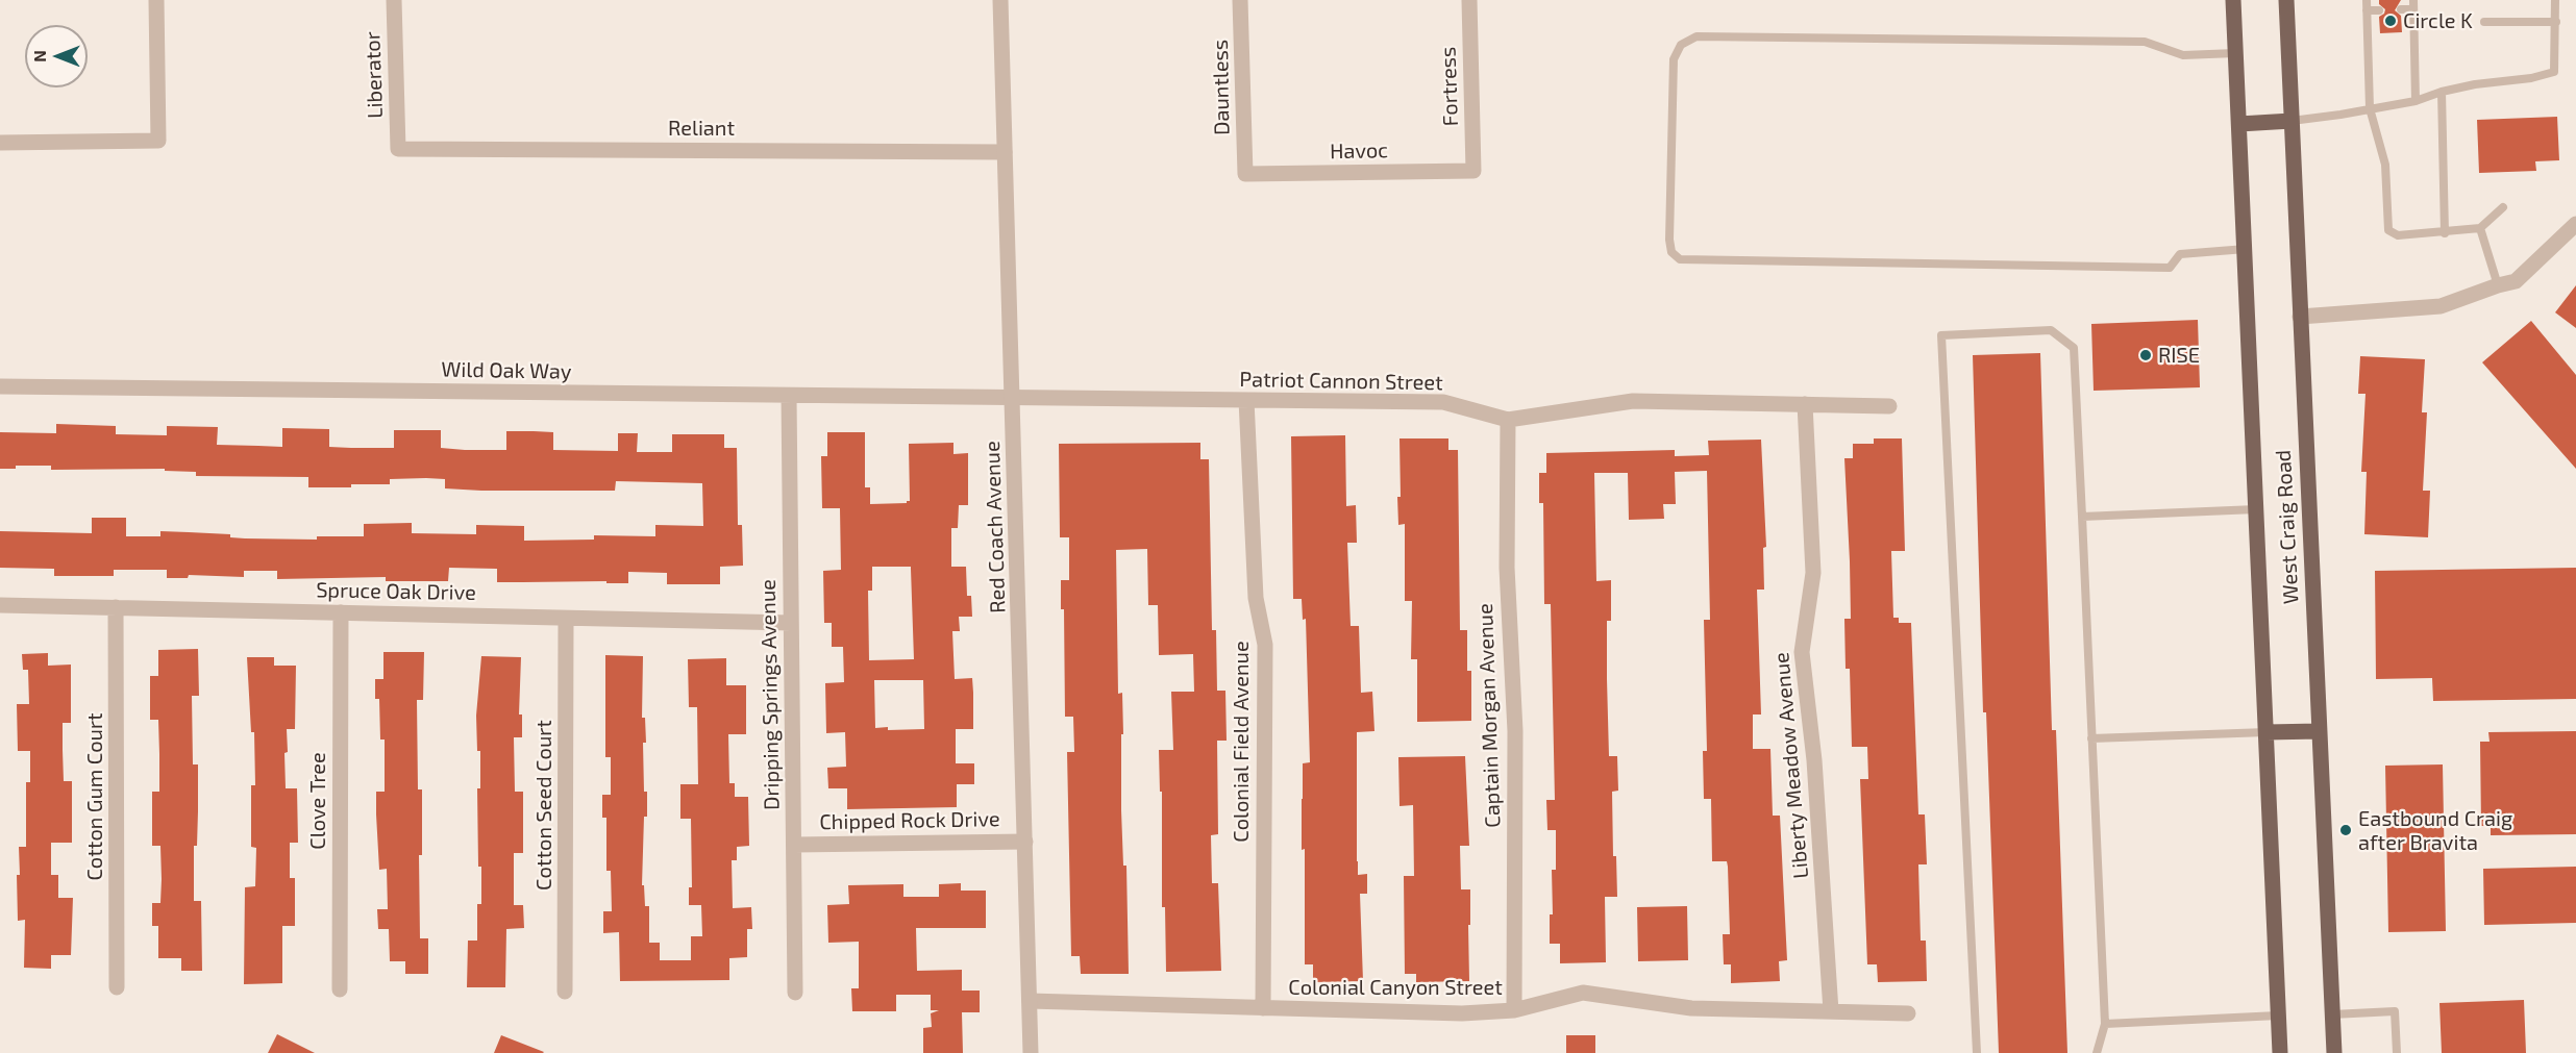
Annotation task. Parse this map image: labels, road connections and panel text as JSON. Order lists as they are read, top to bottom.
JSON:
{
  "streets": {
    "main road": ["West Craig Road"],
    "street": [
      "Liberator",
      "Fortress",
      "Dauntless",
      "Reliant",
      "Havoc",
      "Wild Oak Way",
      "Patriot Cannon Street",
      "Red Coach Avenue",
      "Spruce Oak Drive",
      "Dripping Springs Avenue",
      "Captain Morgan Avenue",
      "Colonial Field Avenue",
      "Liberty Meadow Avenue",
      "Cotton Gum Court",
      "Clove Tree",
      "Cotton Seed Court",
      "Chipped Rock Drive",
      "Colonial Canyon Street"
    ]
  },
  "crossings": [
    ["Liberator", "Reliant"],
    ["Fortress", "Havoc"],
    ["Dauntless", "Havoc"],
    ["Reliant", "Red Coach Avenue"],
    ["Wild Oak Way", "Patriot Cannon Street"],
    ["Wild Oak Way", "Red Coach Avenue"],
    ["Wild Oak Way", "Dripping Springs Avenue"],
    ["Patriot Cannon Street", "Red Coach Avenue"],
    ["Patriot Cannon Street", "Captain Morgan Avenue"],
    ["Patriot Cannon Street", "Colonial Field Avenue"],
    ["Patriot Cannon Street", "Liberty Meadow Avenue"],
    ["Red Coach Avenue", "Chipped Rock Drive"],
    ["Red Coach Avenue", "Colonial Canyon Street"],
    ["Spruce Oak Drive", "Dripping Springs Avenue"],
    ["Spruce Oak Drive", "Cotton Gum Court"],
    ["Spruce Oak Drive", "Clove Tree"],
    ["Spruce Oak Drive", "Cotton Seed Court"],
    ["Dripping Springs Avenue", "Chipped Rock Drive"],
    ["Captain Morgan Avenue", "Colonial Canyon Street"],
    ["Colonial Field Avenue", "Colonial Canyon Street"],
    ["Liberty Meadow Avenue", "Colonial Canyon Street"]
  ],
  "places": ["Circle K", "RISE", "Eastbound Craig after Bravita"],
  "north": "left"
}
